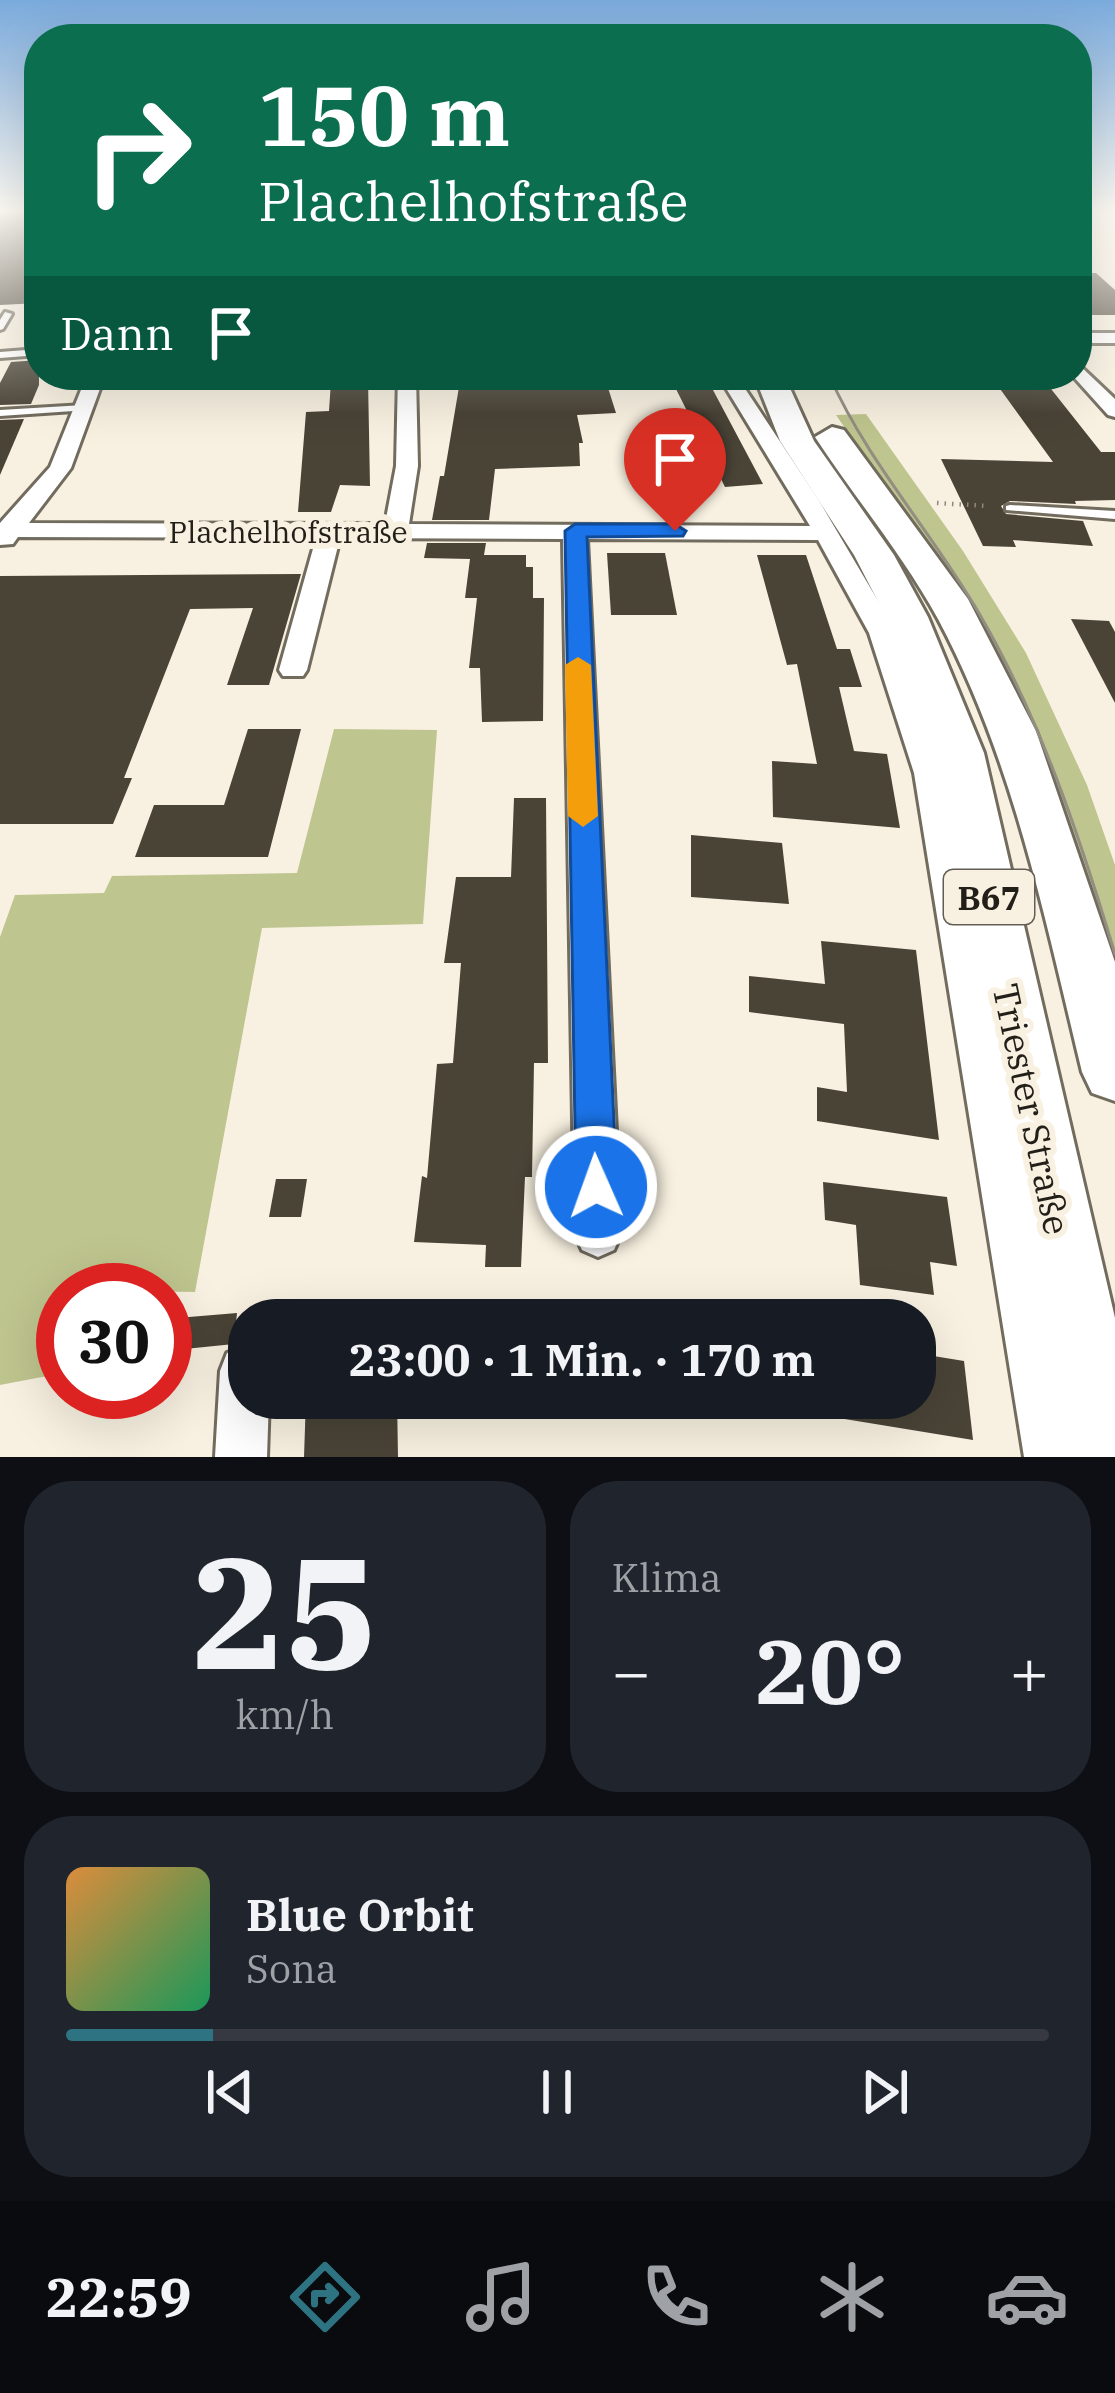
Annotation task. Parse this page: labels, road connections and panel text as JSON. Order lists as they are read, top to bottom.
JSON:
{
  "streets": {
    "main road": ["B67", "Triester Straße"],
    "street": ["Plachelhofstraße"]
  },
  "crossings": [
    ["Plachelhofstraße", "Triester Straße"]
  ],
  "page": {
    "turn": ["150 m", "Plachelhofstraße"],
    "then": "Dann",
    "limit": "30",
    "trip": "23:00 · 1 Min. · 170 m",
    "tile": [
      ["25", "km/h"],
      "Klima"
    ],
    "heat": ["−", "20°", "+"],
    "song": ["Blue Orbit", "Sona"],
    "tabs": "22:59"
  }
}
